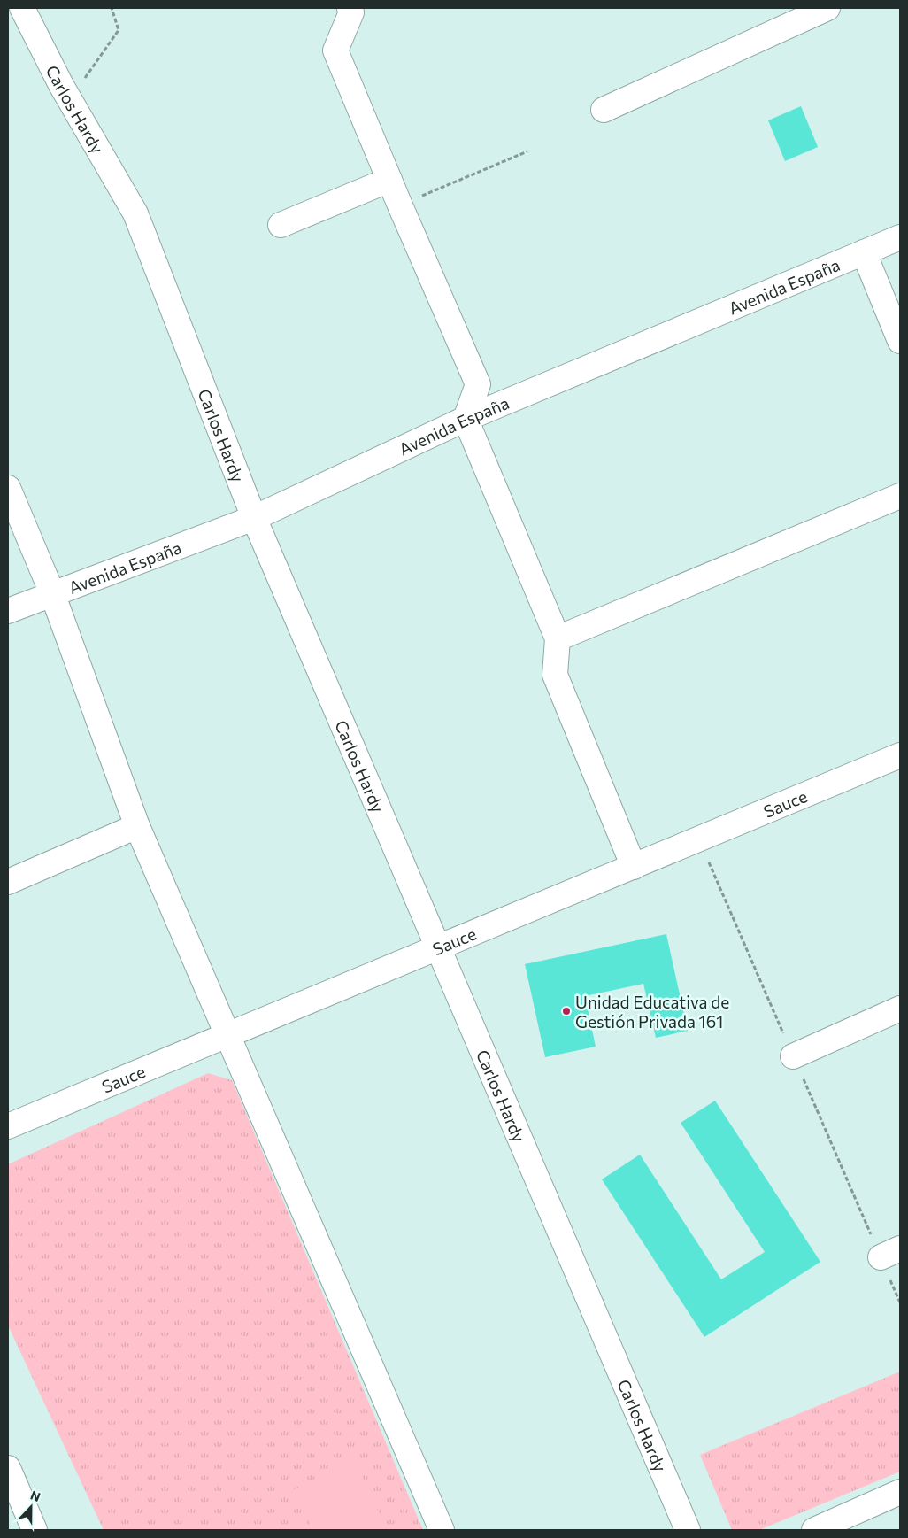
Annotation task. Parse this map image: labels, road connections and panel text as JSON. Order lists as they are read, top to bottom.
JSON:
{
  "streets": {
    "street": ["Carlos Hardy", "Avenida España", "Sauce"]
  },
  "crossings": [
    ["Carlos Hardy", "Avenida España"],
    ["Carlos Hardy", "Sauce"]
  ],
  "places": ["Unidad Educativa de Gestión Privada 161"],
  "north": "top"
}
